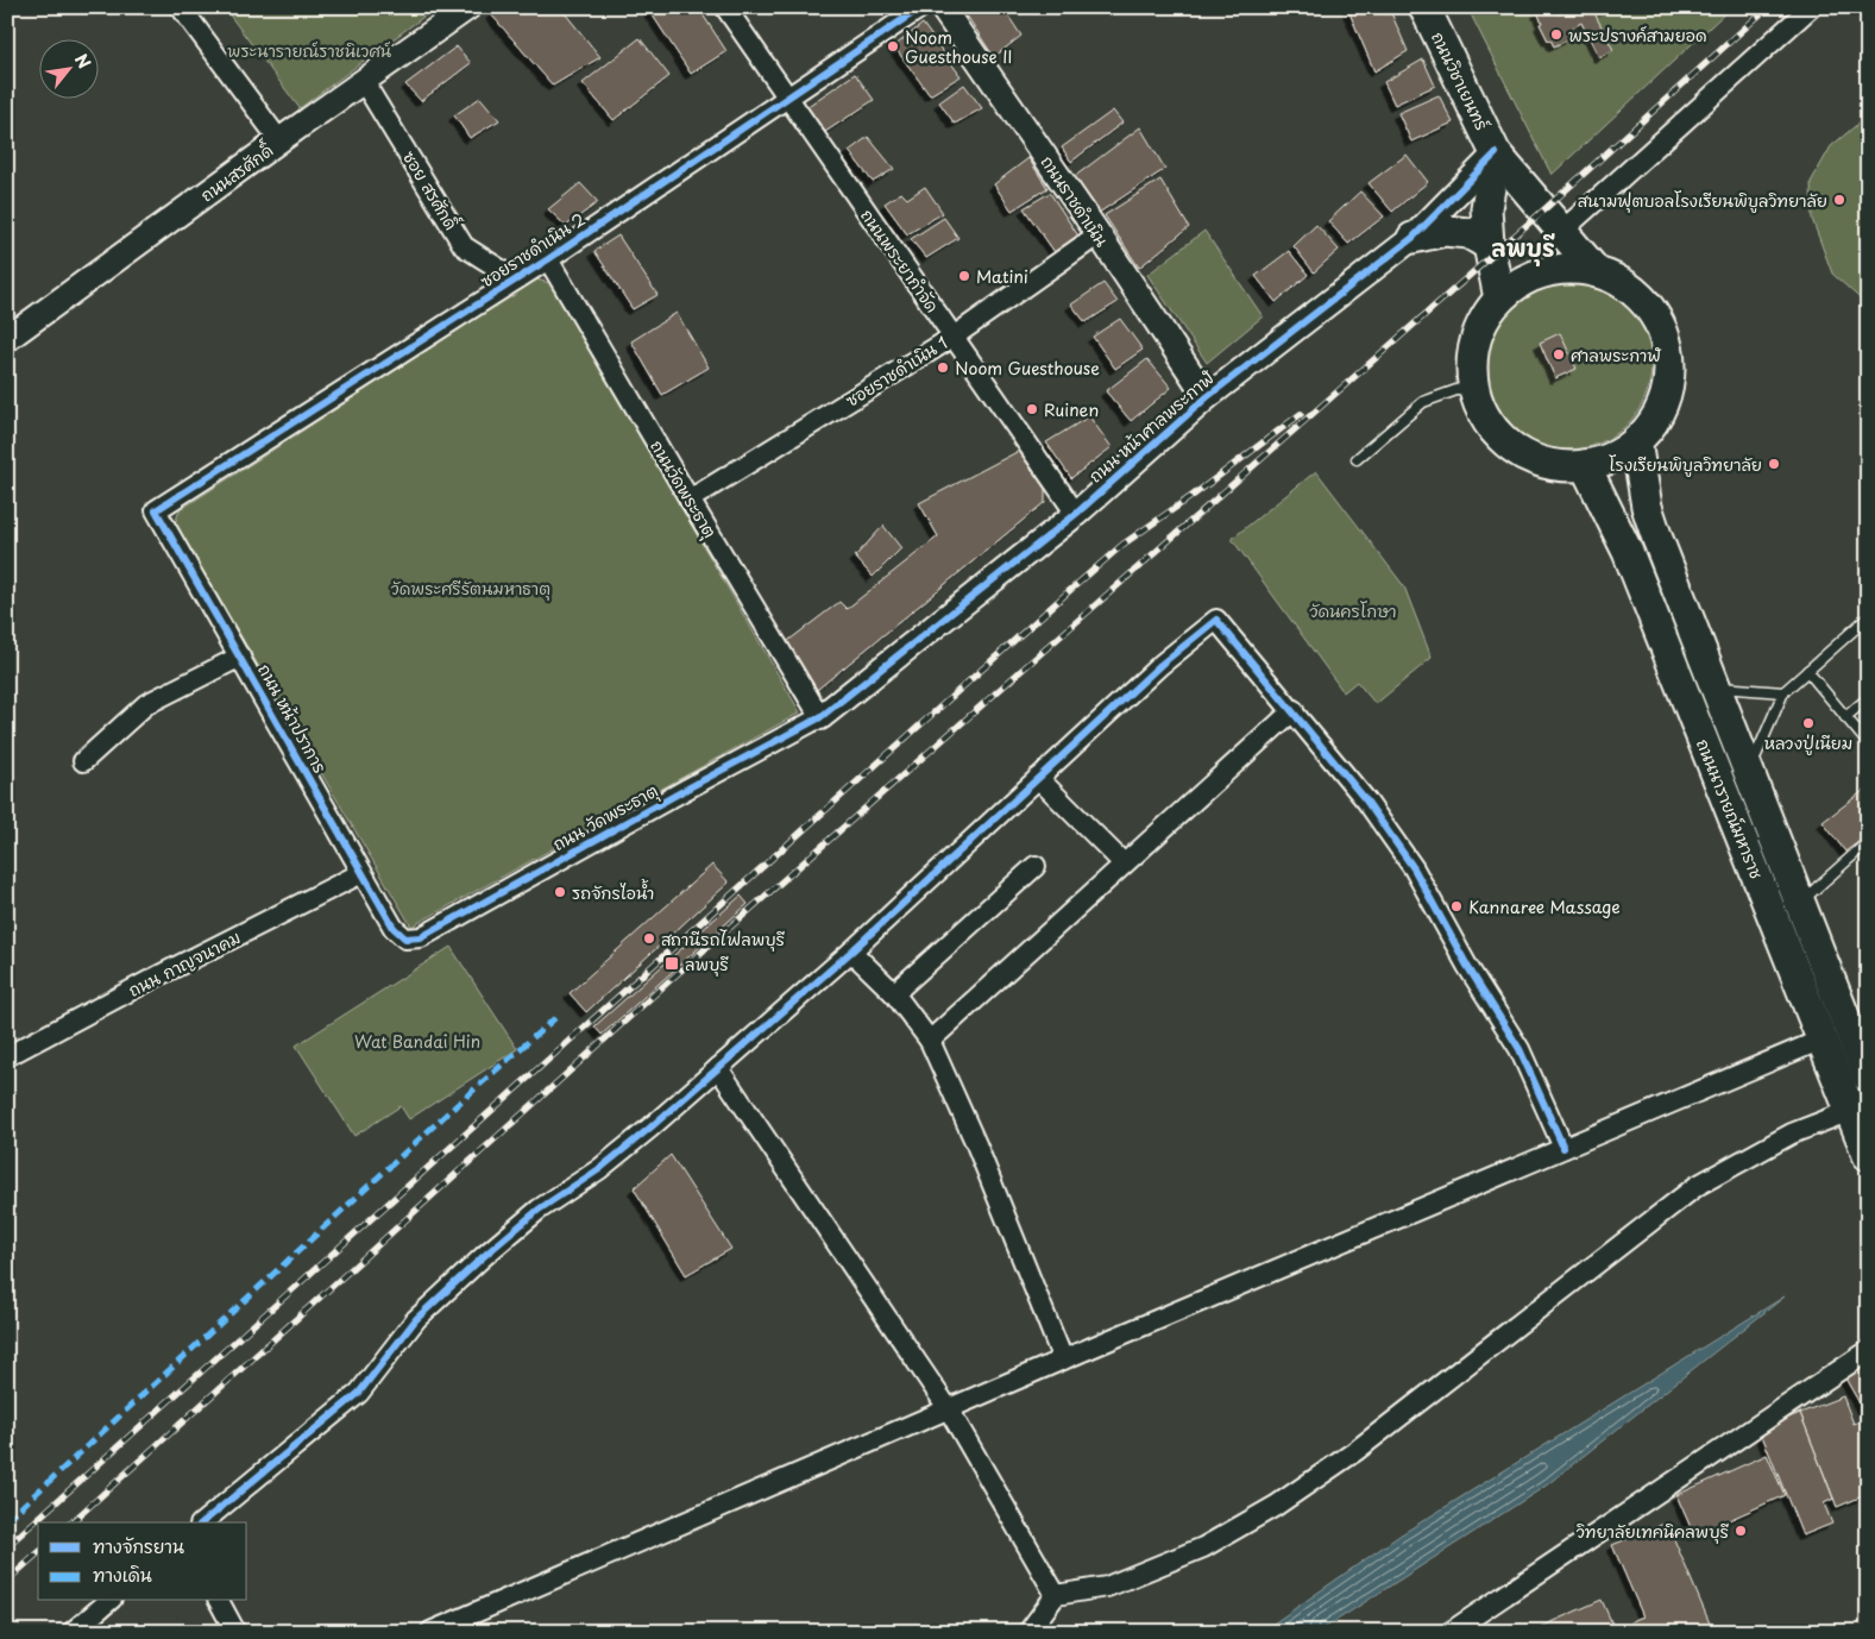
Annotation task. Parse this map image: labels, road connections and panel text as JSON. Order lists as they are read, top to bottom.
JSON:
{
  "streets": {
    "main road": ["ถนนวิชาเยนทร์", "ถนนนารายณ์มหาราช"],
    "street": [
      "ถนนสรศักดิ์",
      "ซอย สรศักดิ์",
      "ถนนราชดำเนิน",
      "ซอยราชดำเนิน 2",
      "ถนนพระยากำจัด",
      "ซอยราชดำเนิน 1",
      "ถนน หน้าศาลพระกาฬ",
      "ถนนวัดพระธาตุ",
      "ถนน หน้าปราการ",
      "ถนน วัดพระธาตุ",
      "ถนน กาญจนาคม"
    ]
  },
  "crossings": [
    ["ถนนวิชาเยนทร์", "ถนน หน้าศาลพระกาฬ"],
    ["ถนนวิชาเยนทร์", "ถนนนารายณ์มหาราช"],
    ["ถนนสรศักดิ์", "ซอย สรศักดิ์"],
    ["ซอย สรศักดิ์", "ซอยราชดำเนิน 2"],
    ["ถนนราชดำเนิน", "ซอยราชดำเนิน 1"],
    ["ถนนราชดำเนิน", "ถนน หน้าศาลพระกาฬ"],
    ["ซอยราชดำเนิน 2", "ถนนพระยากำจัด"],
    ["ซอยราชดำเนิน 2", "ถนนวัดพระธาตุ"],
    ["ซอยราชดำเนิน 2", "ถนน หน้าปราการ"],
    ["ถนนพระยากำจัด", "ซอยราชดำเนิน 1"],
    ["ถนนพระยากำจัด", "ถนน หน้าศาลพระกาฬ"],
    ["ซอยราชดำเนิน 1", "ถนนวัดพระธาตุ"],
    ["ถนน หน้าศาลพระกาฬ", "ถนนวัดพระธาตุ"],
    ["ถนน หน้าศาลพระกาฬ", "ถนน วัดพระธาตุ"],
    ["ถนนวัดพระธาตุ", "ถนน วัดพระธาตุ"],
    ["ถนน หน้าปราการ", "ถนน วัดพระธาตุ"],
    ["ถนน หน้าปราการ", "ถนน กาญจนาคม"]
  ],
  "districts": ["ลพบุรี"],
  "parks": [
    "พระนารายณ์ราชนิเวศน์",
    "วัดพระศรีรัตนมหาธาตุ",
    "วัดนครโกษา",
    "Wat Bandai Hin"
  ],
  "places": {
    "other": [
      "พระปรางค์สามยอด",
      "Noom Guesthouse II",
      "สนามฟุตบอลโรงเรียนพิบูลวิทยาลัย",
      "Matini",
      "ศาลพระกาฬ",
      "Noom Guesthouse",
      "Ruinen",
      "โรงเรียนพิบูลวิทยาลัย",
      "หลวงปู่เนียม",
      "รถจักรไอน้ำ",
      "Kannaree Massage",
      "สถานีรถไฟลพบุรี",
      "วิทยาลัยเทคนิคลพบุรี"
    ],
    "transit": ["ลพบุรี"]
  },
  "legend": ["ทางจักรยาน", "ทางเดิน"],
  "north": "top right"
}
